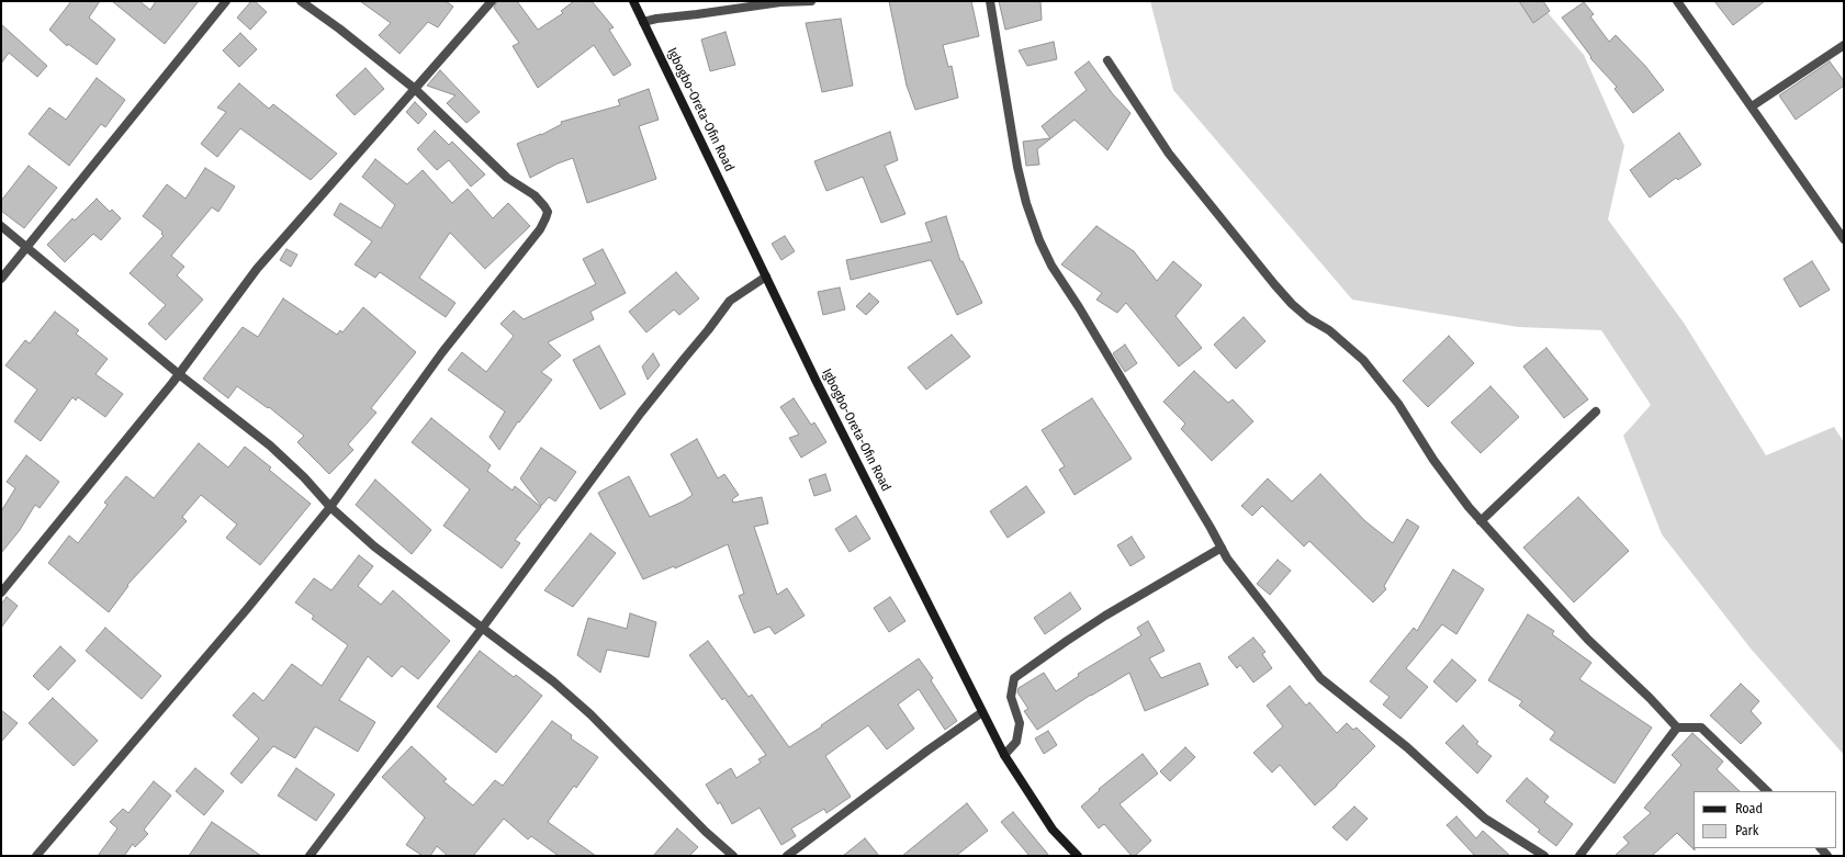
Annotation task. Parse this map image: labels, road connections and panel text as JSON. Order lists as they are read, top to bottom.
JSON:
{
  "streets": {
    "street": ["Igbogbo-Oreta-Ofin Road"]
  },
  "legend": ["Road", "Park"]
}
